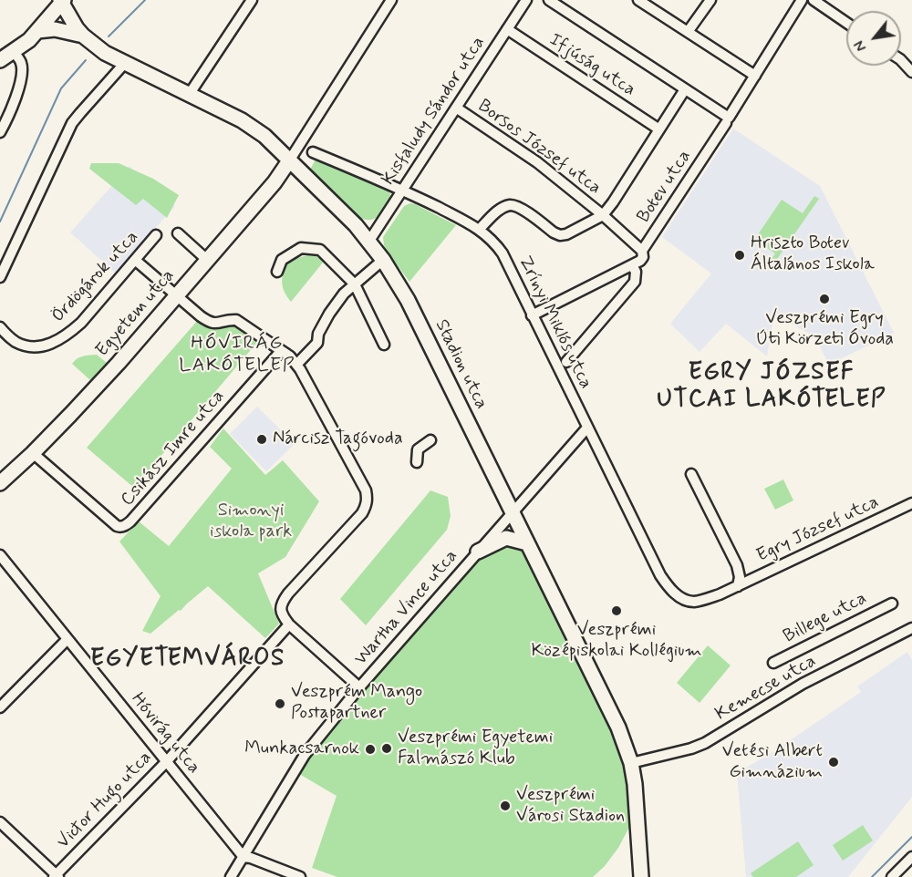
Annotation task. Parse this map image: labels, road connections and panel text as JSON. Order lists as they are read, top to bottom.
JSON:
{
  "streets": {
    "street": [
      "Ifjúság utca",
      "Kisfaludy Sándor utca",
      "Borsos József utca",
      "Botev utca",
      "Ördögárok utca",
      "Egyetem utca",
      "Zrínyi Miklós utca",
      "Stadion utca",
      "Csikász Imre utca",
      "Egry József utca",
      "Wartha Vince utca",
      "Billege utca",
      "Kemecse utca",
      "Hóvirág utca",
      "Victor Hugo utca"
    ]
  },
  "crossings": [
    ["Ifjúság utca", "Kisfaludy Sándor utca"],
    ["Ifjúság utca", "Borsos József utca"],
    ["Kisfaludy Sándor utca", "Borsos József utca"],
    ["Kisfaludy Sándor utca", "Zrínyi Miklós utca"],
    ["Kisfaludy Sándor utca", "Stadion utca"],
    ["Borsos József utca", "Botev utca"],
    ["Borsos József utca", "Zrínyi Miklós utca"],
    ["Botev utca", "Zrínyi Miklós utca"],
    ["Egyetem utca", "Stadion utca"],
    ["Egyetem utca", "Csikász Imre utca"],
    ["Zrínyi Miklós utca", "Egry József utca"],
    ["Zrínyi Miklós utca", "Wartha Vince utca"],
    ["Stadion utca", "Wartha Vince utca"],
    ["Stadion utca", "Kemecse utca"],
    ["Wartha Vince utca", "Hóvirág utca"],
    ["Hóvirág utca", "Victor Hugo utca"]
  ],
  "districts": ["HÓVIRÁG LAKÓTELEP", "EGRY JÓZSEF UTCAI LAKÓTELEP", "EGYETEMVÁROS"],
  "parks": ["Simonyi iskola park"],
  "places": [
    "Hriszto Botev Általános Iskola",
    "Veszprémi Egry Úti Körzeti Óvoda",
    "Nárcisz Tagóvoda",
    "Veszprémi Középiskolai Kollégium",
    "Veszprém Mango Postapartner",
    "Veszprémi Egyetemi Falmászó Klub",
    "Munkacsarnok",
    "Vetési Albert Gimnázium",
    "Veszprémi Városi Stadion"
  ],
  "north": "bottom left"
}
